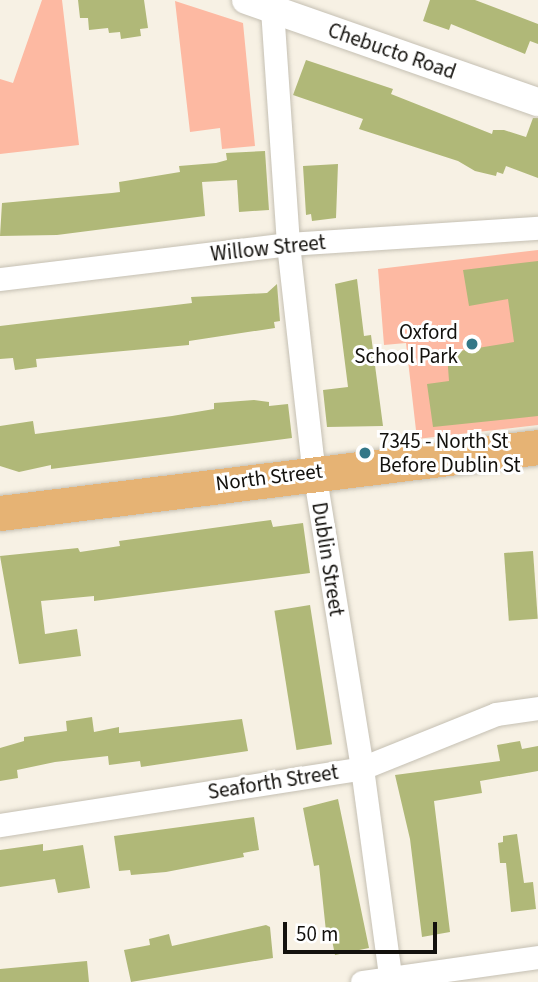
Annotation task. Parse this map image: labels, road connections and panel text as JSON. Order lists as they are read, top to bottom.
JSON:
{
  "streets": {
    "main road": ["North Street"],
    "street": [
      "Chebucto Road",
      "Willow Street",
      "Dublin Street",
      "Seaforth Street"
    ]
  },
  "crossings": [
    ["Chebucto Road", "Dublin Street"],
    ["Willow Street", "Dublin Street"],
    ["North Street", "Dublin Street"],
    ["Dublin Street", "Seaforth Street"]
  ],
  "places": ["Oxford School Park", "7345 - North St Before Dublin St"],
  "scale_bar": "50 m"
}
